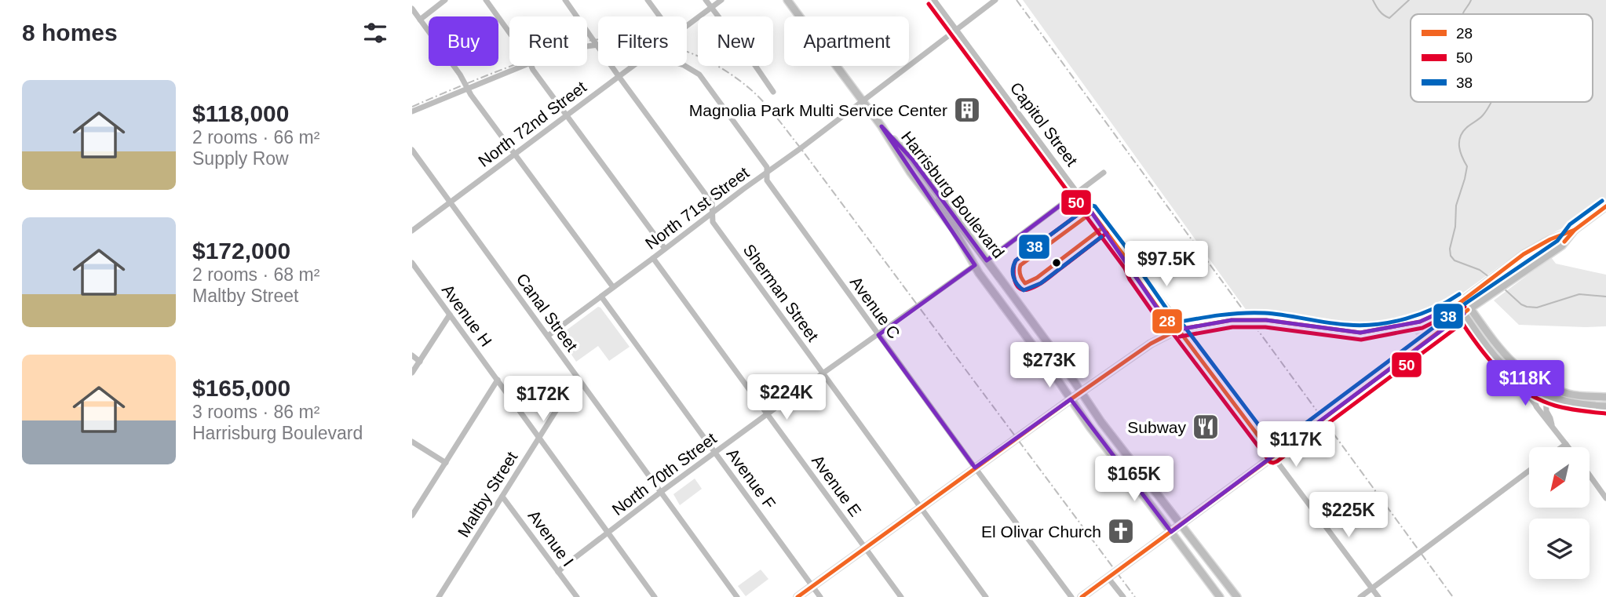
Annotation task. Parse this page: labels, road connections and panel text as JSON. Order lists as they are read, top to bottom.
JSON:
{
  "streets": {
    "main road": ["Harrisburg Boulevard"],
    "street": [
      "North 72nd Street",
      "Capitol Street",
      "North 71st Street",
      "Sherman Street",
      "Avenue C",
      "Canal Street",
      "Avenue H",
      "North 70th Street",
      "Avenue F",
      "Avenue E",
      "Maltby Street",
      "Avenue I"
    ]
  },
  "crossings": [
    ["North 72nd Street", "Sherman Street"],
    ["North 72nd Street", "Canal Street"],
    ["Capitol Street", "North 71st Street"],
    ["Harrisburg Boulevard", "North 71st Street"],
    ["Harrisburg Boulevard", "North 70th Street"],
    ["North 71st Street", "Sherman Street"],
    ["North 71st Street", "Avenue C"],
    ["North 71st Street", "Canal Street"],
    ["North 71st Street", "Avenue F"],
    ["North 71st Street", "Avenue E"],
    ["Sherman Street", "North 70th Street"],
    ["Avenue C", "North 70th Street"],
    ["Canal Street", "North 70th Street"],
    ["Canal Street", "Maltby Street"],
    ["Avenue H", "North 70th Street"],
    ["Avenue H", "Maltby Street"],
    ["North 70th Street", "Avenue F"],
    ["North 70th Street", "Avenue E"],
    ["North 70th Street", "Avenue I"],
    ["Maltby Street", "Avenue I"]
  ],
  "places": {
    "building": ["Magnolia Park Multi Service Center"],
    "restaurant": ["Subway"],
    "church": ["El Olivar Church"]
  },
  "lines": ["transit line 50", "transit line 38", "transit line 28"],
  "legend": ["28", "50", "38"],
  "north": "bottom left",
  "page": {
    "heading": "8 homes",
    "chip": [
      "Buy",
      "Rent",
      "Filters",
      "New",
      "Apartment"
    ],
    "list": [
      {
        "name": "$118,000",
        "note": "2 rooms · 66 m² · Supply Row"
      },
      {
        "name": "$172,000",
        "note": "2 rooms · 68 m² · Maltby Street"
      },
      {
        "name": "$165,000",
        "note": "3 rooms · 86 m² · Harrisburg Boulevard"
      }
    ],
    "price": [
      "$97.5K",
      "$273K",
      "$118K",
      "$224K",
      "$172K",
      "$117K",
      "$165K",
      "$225K"
    ]
  }
}
